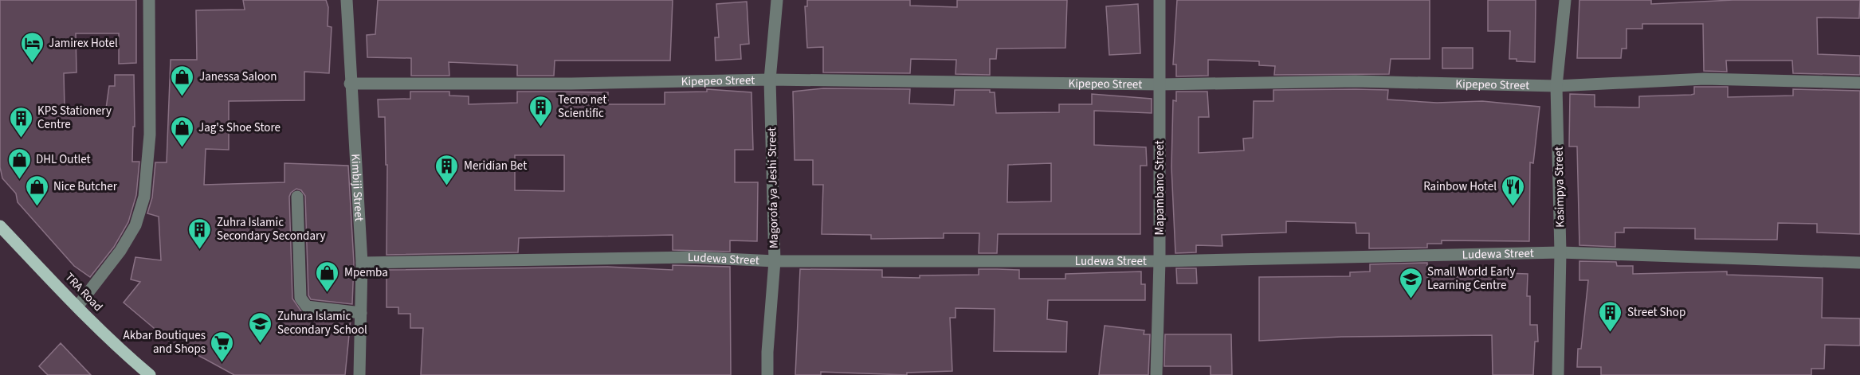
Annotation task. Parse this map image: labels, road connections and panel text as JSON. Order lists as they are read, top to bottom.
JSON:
{
  "streets": {
    "main road": ["TRA Road"],
    "street": [
      "Kipepeo Street",
      "Kimbiji Street",
      "Kasimpya Street",
      "Magorofa ya Jeshi Street",
      "Mapambano Street",
      "Ludewa Street"
    ]
  },
  "crossings": [
    ["Kipepeo Street", "Kimbiji Street"],
    ["Kipepeo Street", "Kasimpya Street"],
    ["Kipepeo Street", "Magorofa ya Jeshi Street"],
    ["Kipepeo Street", "Mapambano Street"],
    ["Kimbiji Street", "Ludewa Street"],
    ["Kasimpya Street", "Ludewa Street"],
    ["Magorofa ya Jeshi Street", "Ludewa Street"],
    ["Mapambano Street", "Ludewa Street"]
  ],
  "places": {
    "hotel": ["Jamirex Hotel"],
    "shop": [
      "Janessa Saloon",
      "Jag's Shoe Store",
      "DHL Outlet",
      "Nice Butcher",
      "Mpemba"
    ],
    "building": [
      "Tecno net Scientific",
      "KPS Stationery Centre",
      "Meridian Bet",
      "Zuhra Islamic Secondary Secondary",
      "Street Shop"
    ],
    "restaurant": ["Rainbow Hotel"],
    "school or university": ["Small World Early Learning Centre", "Zuhura Islamic Secondary School"],
    "supermarket": ["Akbar Boutiques and Shops"]
  }
}
